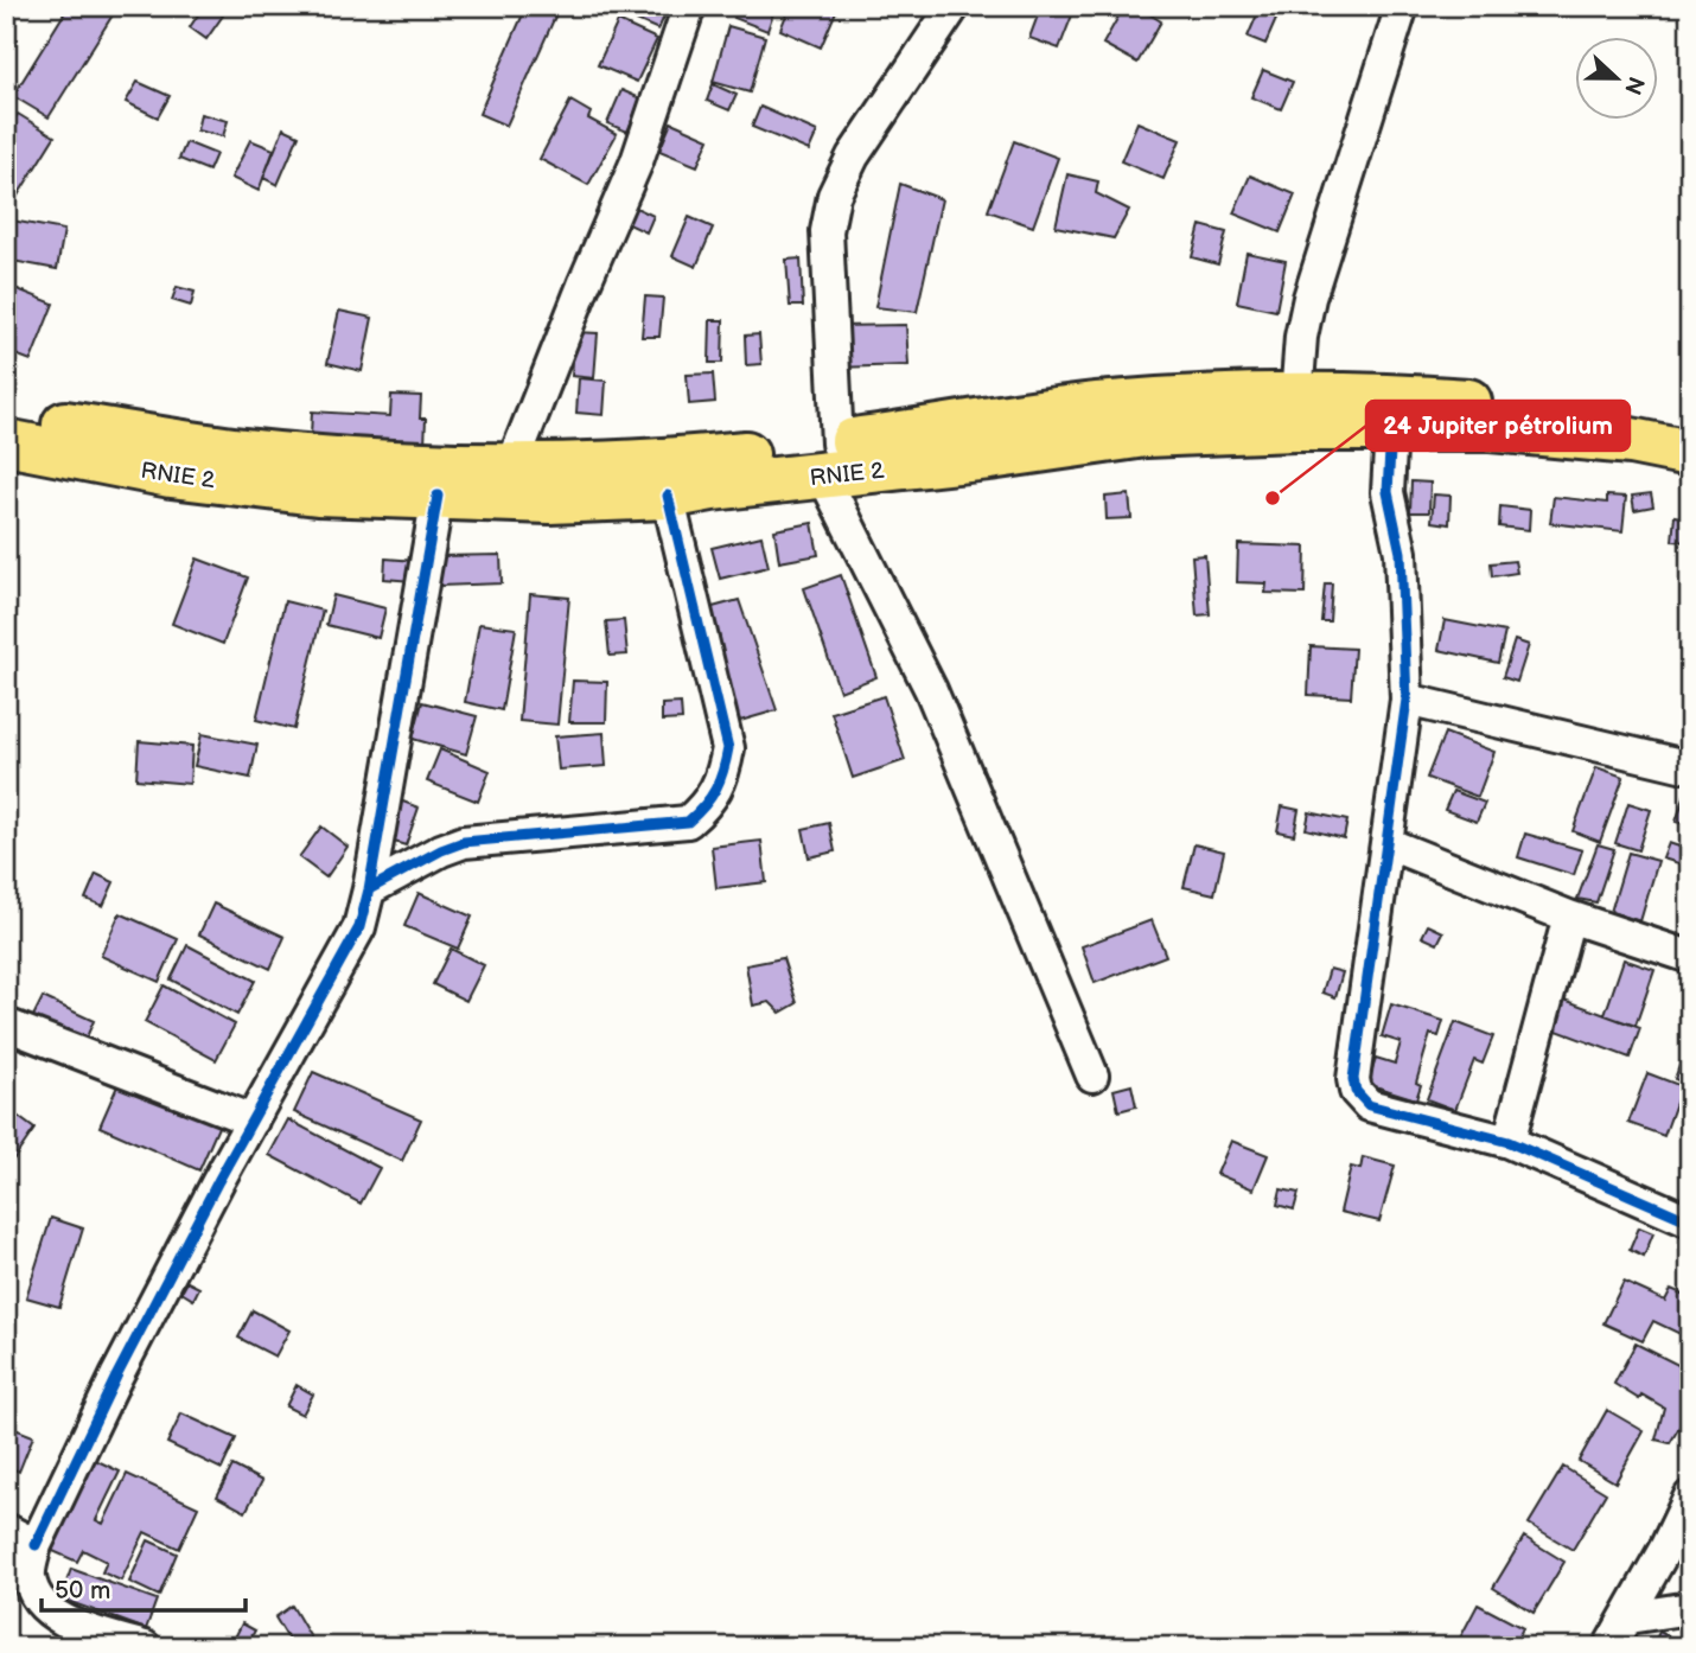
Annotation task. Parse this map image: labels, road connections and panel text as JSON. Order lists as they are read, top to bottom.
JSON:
{
  "streets": {
    "highway": ["RNIE 2"]
  },
  "places": ["24 Jupiter pétrolium"],
  "scale_bar": "50 m",
  "north": "right"
}
